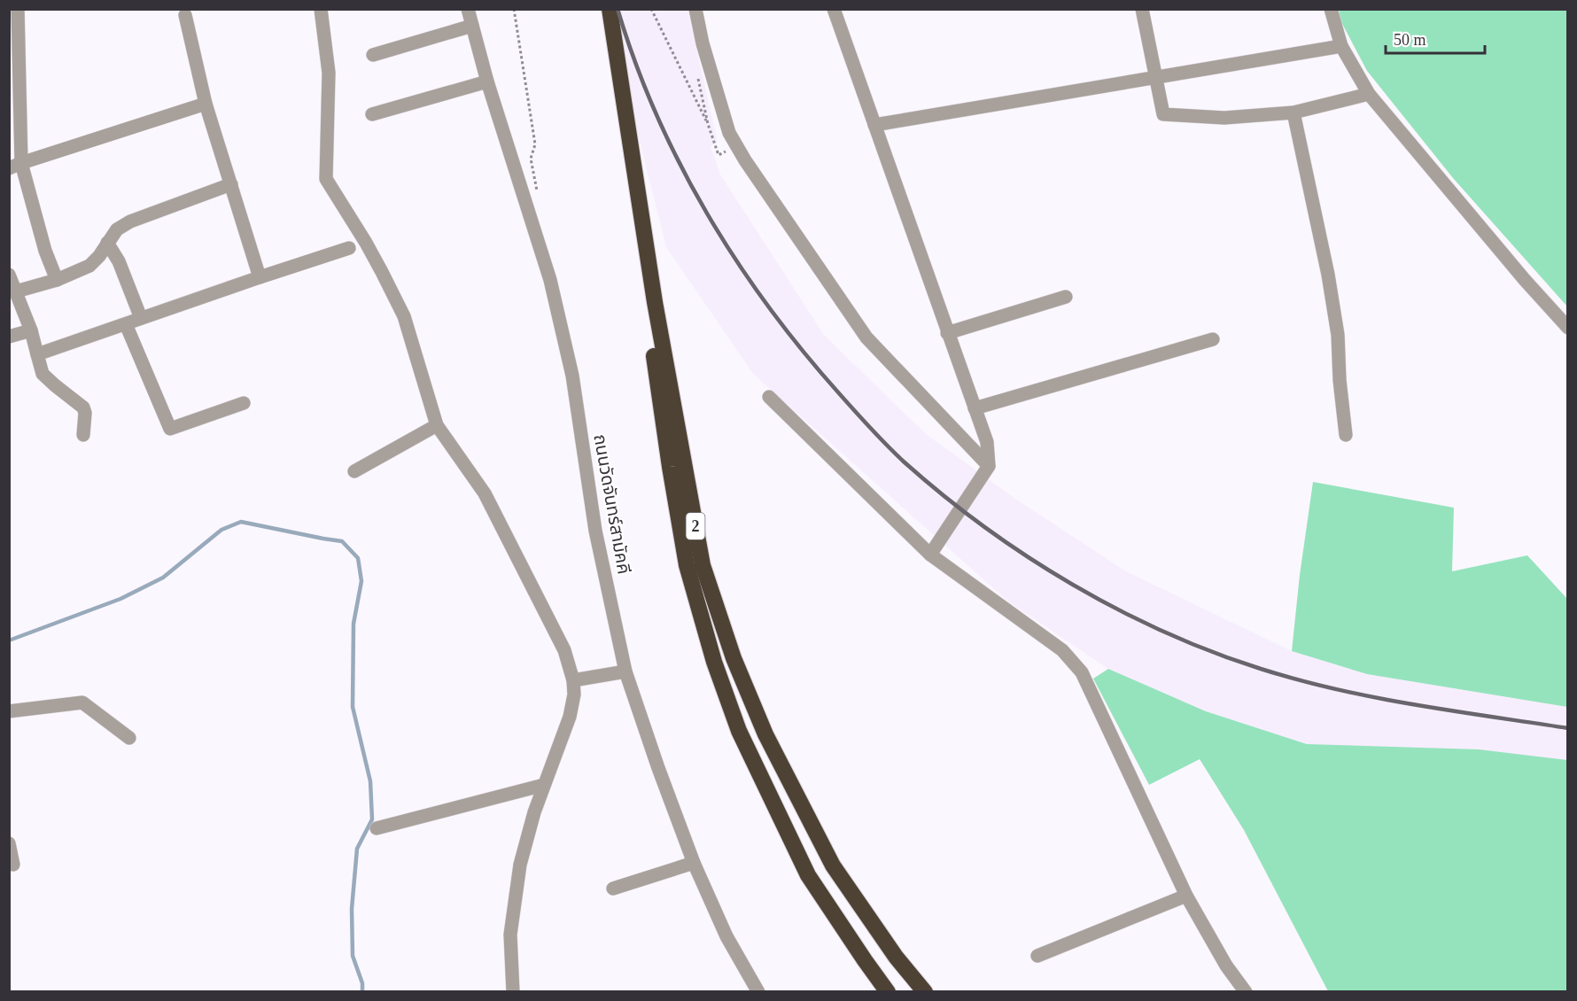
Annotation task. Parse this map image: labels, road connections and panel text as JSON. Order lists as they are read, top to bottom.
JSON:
{
  "streets": {
    "highway": ["2"],
    "street": ["ถนนวัดจันทร์สามัคคี"]
  },
  "scale_bar": "50 m"
}
